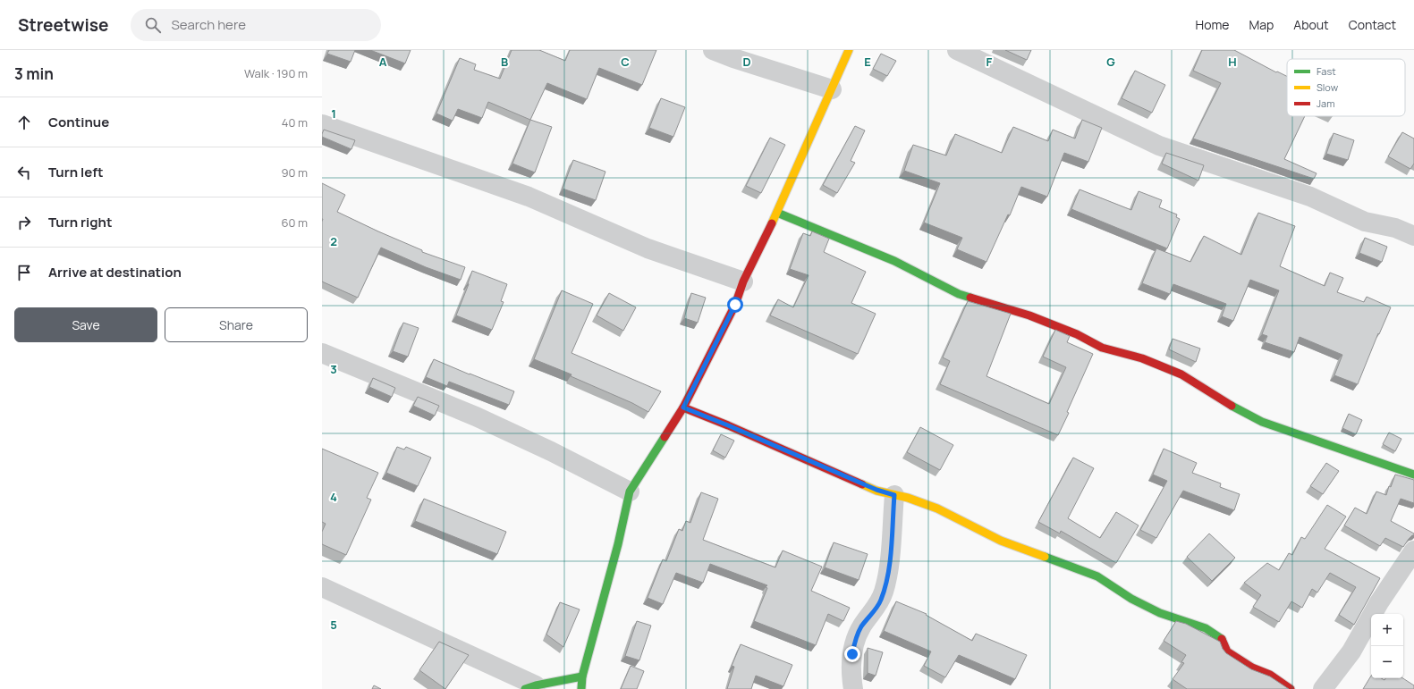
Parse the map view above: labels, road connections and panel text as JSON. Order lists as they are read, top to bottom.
{
  "legend": ["Fast", "Slow", "Jam"],
  "page": {
    "header": "Streetwise",
    "search": "Search here",
    "nav": [
      "Home",
      "Map",
      "About",
      "Contact"
    ],
    "heading": ["3 min", "Walk · 190 m"],
    "list": [
      ["Continue", "40 m"],
      ["Turn left", "90 m"],
      ["Turn right", "60 m"],
      "Arrive at destination"
    ],
    "buttons": ["Save", "Share"],
    "map_buttons": ["+", "−"]
  },
  "grid": {
    "columns": [
      "A",
      "B",
      "C",
      "D",
      "E",
      "F",
      "G",
      "H"
    ],
    "rows": [
      "1",
      "2",
      "3",
      "4",
      "5"
    ]
  }
}
